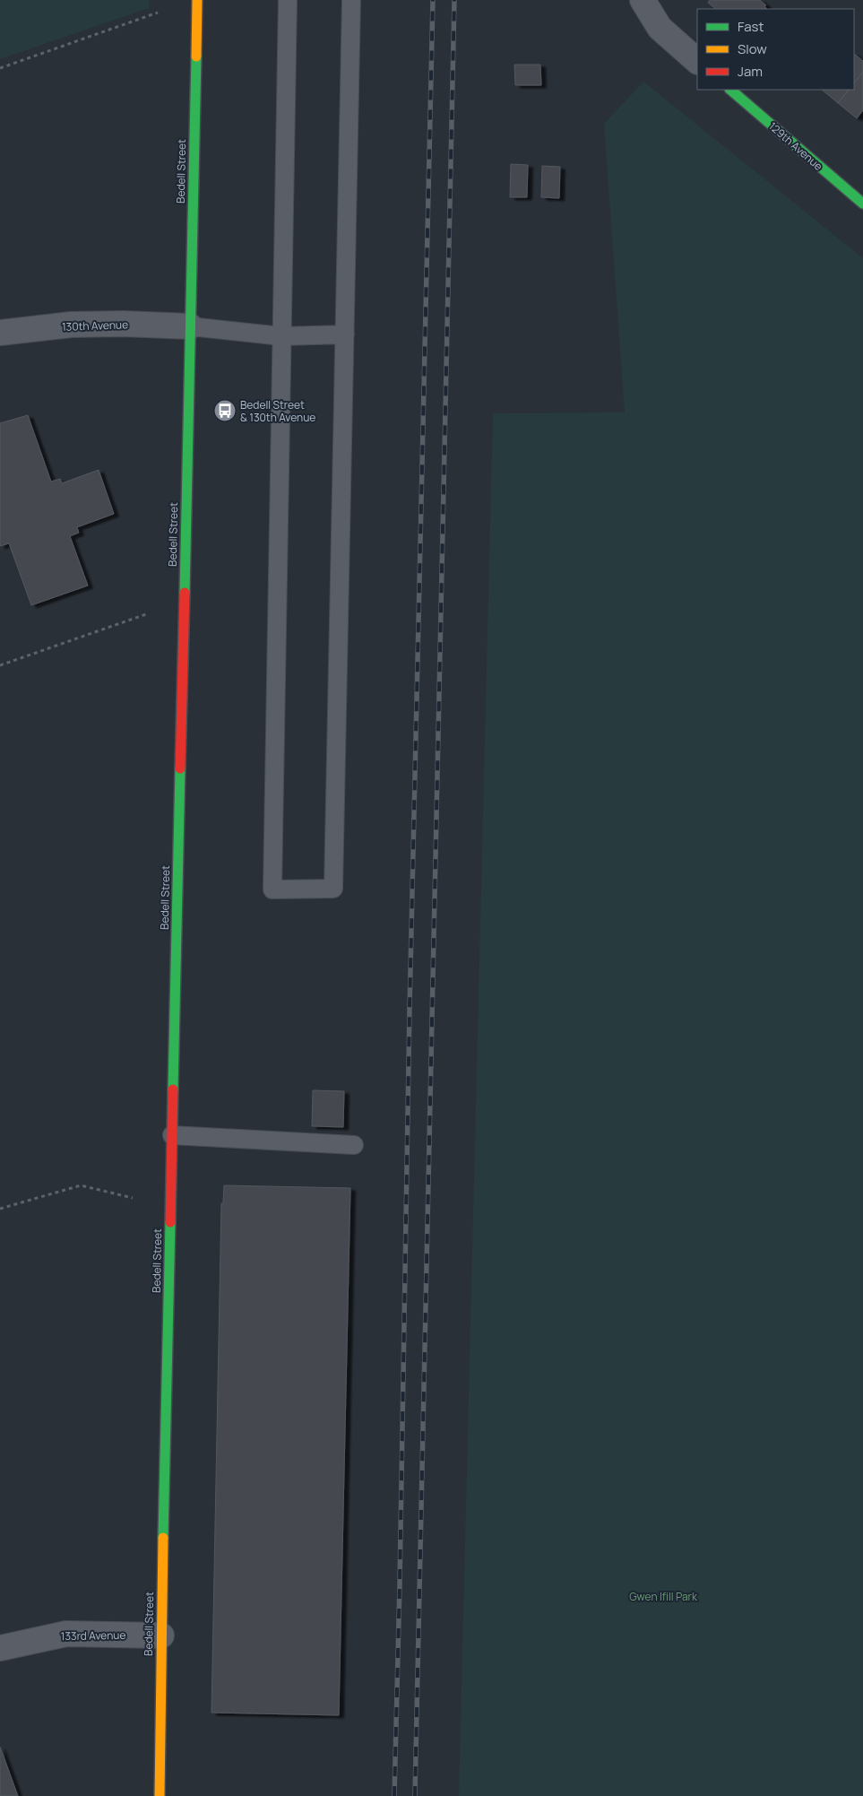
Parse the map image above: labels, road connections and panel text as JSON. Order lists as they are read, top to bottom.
{
  "streets": {
    "street": [
      "129th Avenue",
      "Bedell Street",
      "130th Avenue",
      "133rd Avenue"
    ]
  },
  "crossings": [
    ["Bedell Street", "130th Avenue"],
    ["Bedell Street", "133rd Avenue"]
  ],
  "parks": ["Gwen Ifill Park"],
  "places": {
    "bus stop": ["Bedell Street & 130th Avenue"]
  },
  "legend": ["Fast", "Slow", "Jam"]
}
